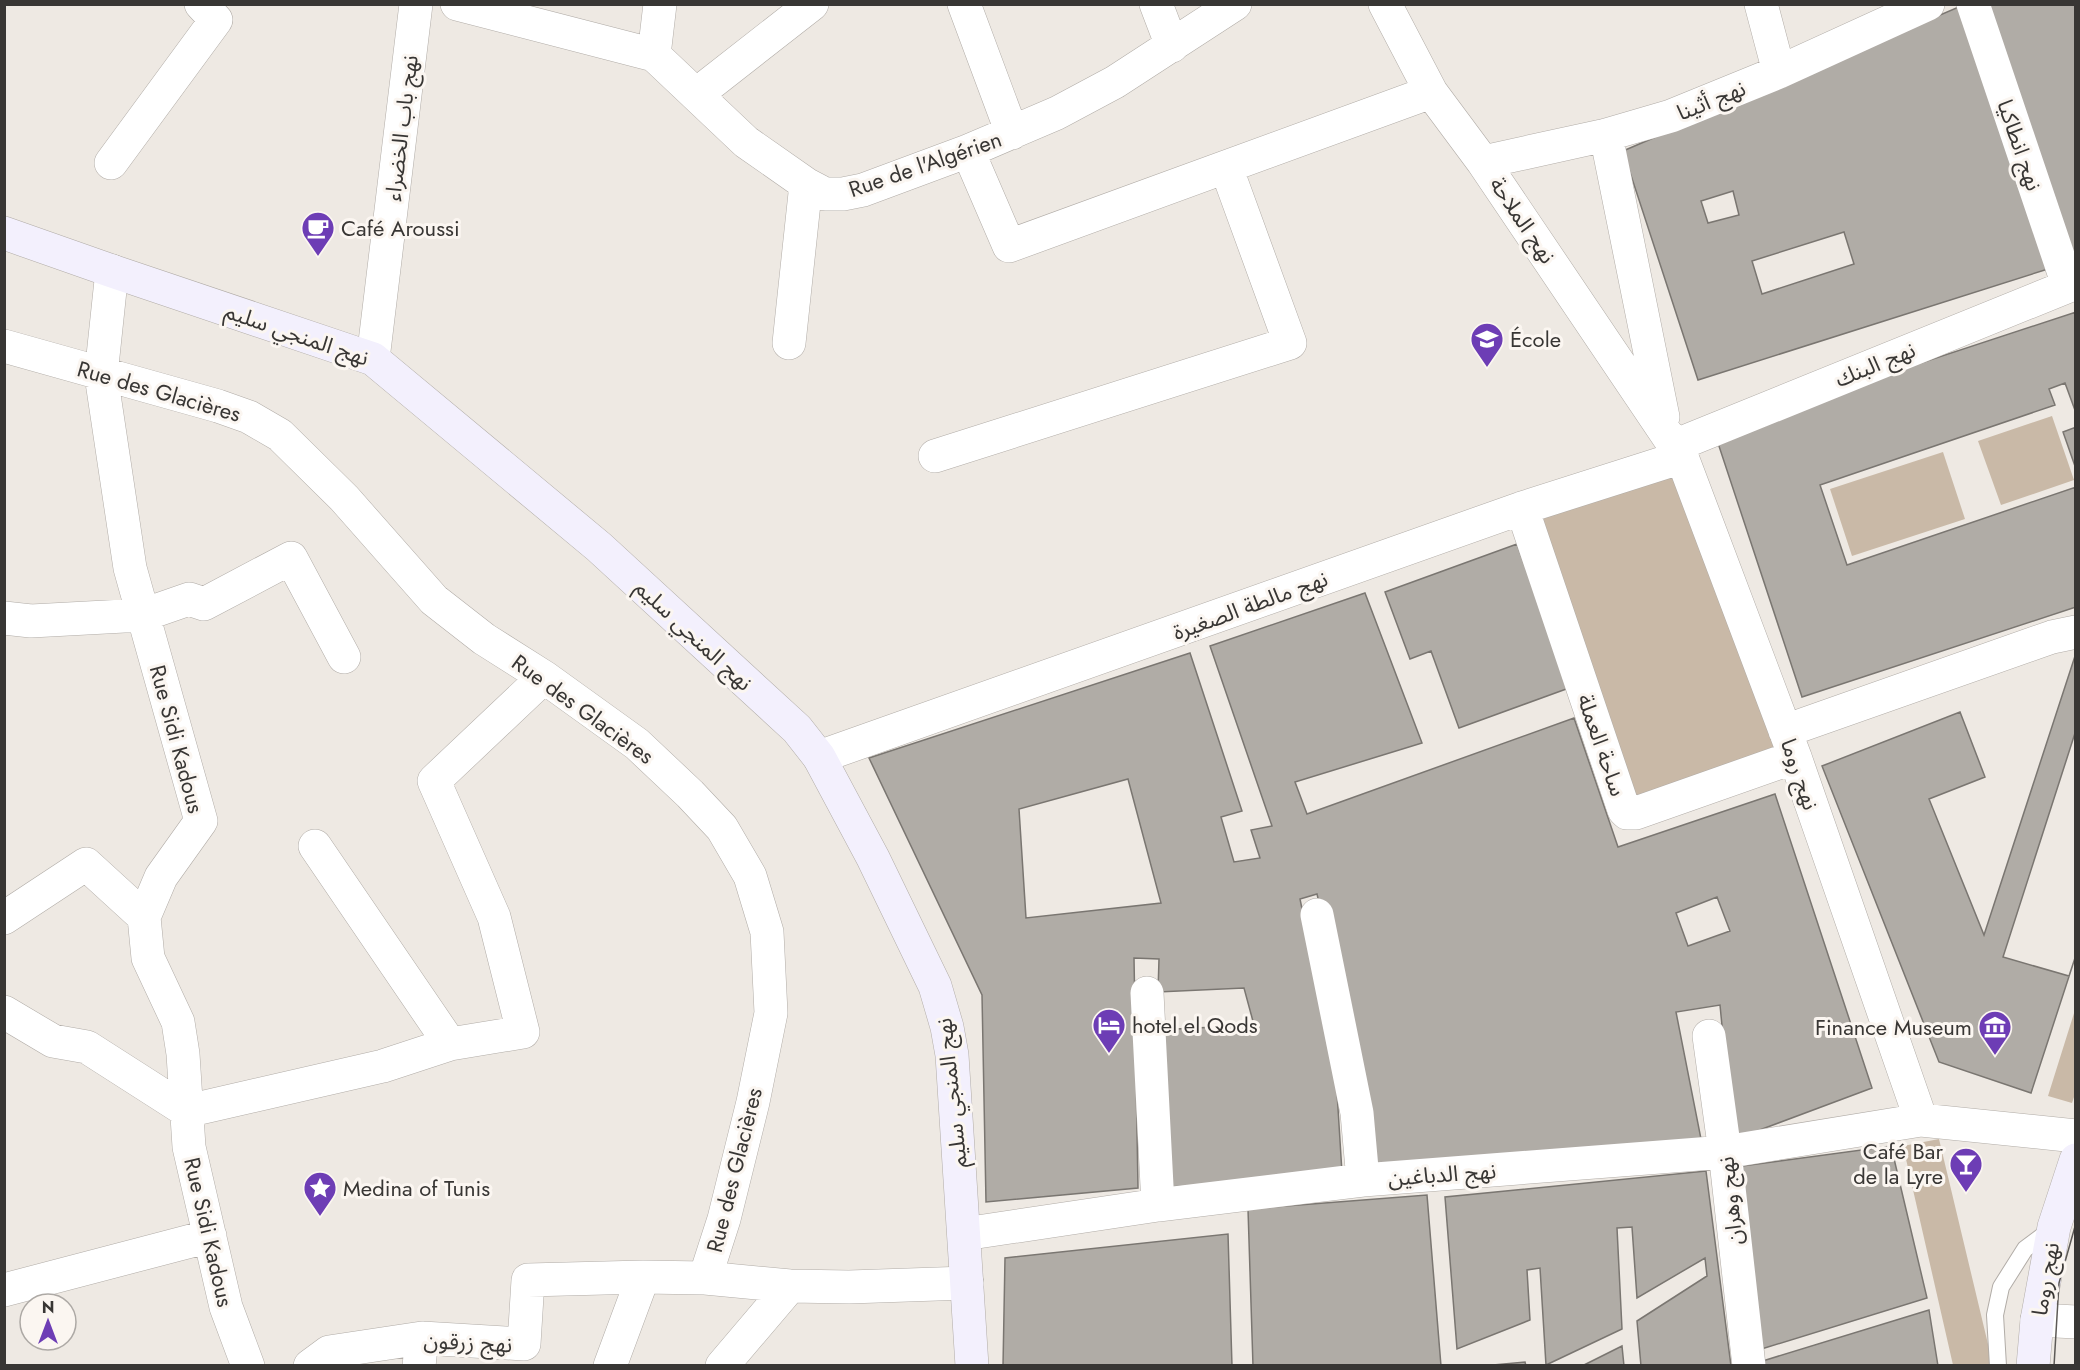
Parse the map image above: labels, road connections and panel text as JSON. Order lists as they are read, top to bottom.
{
  "streets": {
    "main road": ["نهج المنجي سليم", "نهج روما"],
    "street": [
      "نهج أثينا",
      "نهج باب الخضراء",
      "نهج انطاكيا",
      "Rue de l'Algérien",
      "نهج الملاحة",
      "نهج البنك",
      "Rue des Glacières",
      "نهج مالطة الصغيرة",
      "Rue Sidi Kadous",
      "ساحة العملة",
      "نهج الدباغين",
      "نهج وهران",
      "نهج زرقون"
    ]
  },
  "crossings": [
    ["نهج أثينا", "نهج الملاحة"],
    ["نهج باب الخضراء", "نهج المنجي سليم"],
    ["نهج انطاكيا", "نهج البنك"],
    ["نهج الملاحة", "نهج البنك"],
    ["نهج الملاحة", "نهج مالطة الصغيرة"],
    ["نهج الملاحة", "نهج روما"],
    ["نهج المنجي سليم", "نهج مالطة الصغيرة"],
    ["نهج المنجي سليم", "Rue Sidi Kadous"],
    ["نهج المنجي سليم", "نهج الدباغين"],
    ["نهج البنك", "نهج مالطة الصغيرة"],
    ["نهج البنك", "نهج روما"],
    ["Rue des Glacières", "Rue Sidi Kadous"],
    ["Rue des Glacières", "نهج زرقون"],
    ["نهج مالطة الصغيرة", "ساحة العملة"],
    ["نهج مالطة الصغيرة", "نهج روما"],
    ["ساحة العملة", "نهج روما"],
    ["نهج روما", "نهج الدباغين"],
    ["نهج الدباغين", "نهج وهران"]
  ],
  "places": {
    "cafe": ["Café Aroussi"],
    "school or university": ["École"],
    "hotel": ["hotel el Qods"],
    "museum": ["Finance Museum"],
    "bar": ["Café Bar de la Lyre"],
    "place": ["Medina of Tunis"]
  },
  "north": "top"
}
